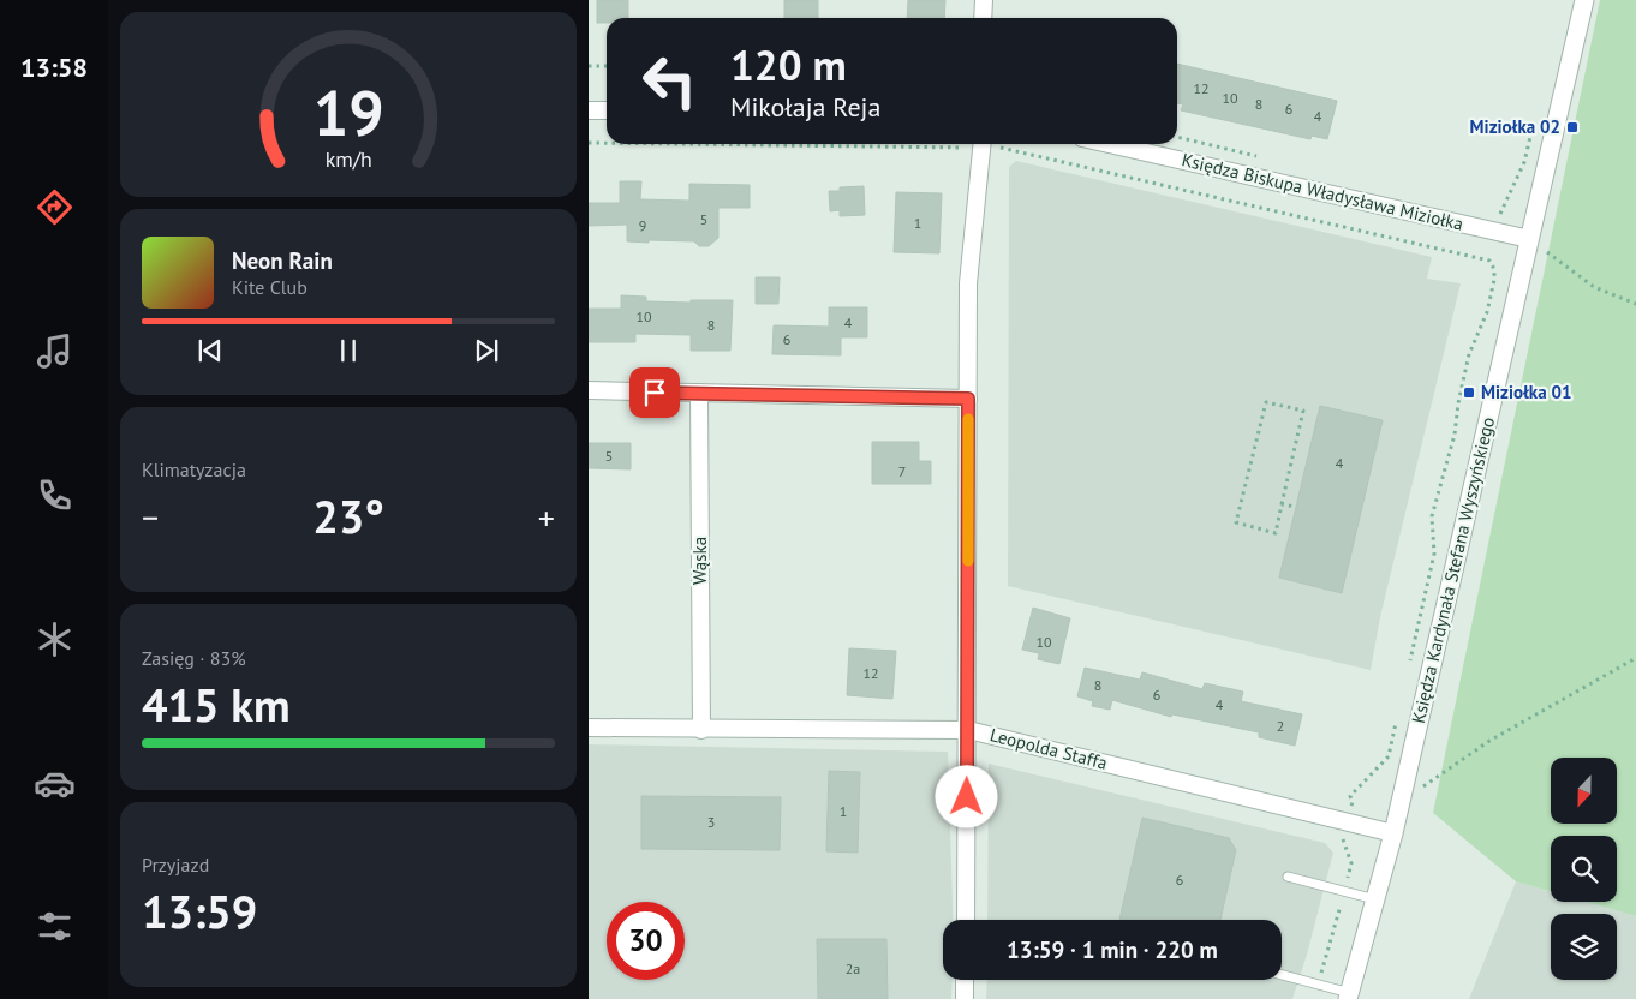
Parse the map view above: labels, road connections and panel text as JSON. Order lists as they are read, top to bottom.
{
  "streets": {
    "street": [
      "Księdza Biskupa Władysława Miziołka",
      "Wąska",
      "Księdza Kardynała Stefana Wyszyńskiego",
      "Leopolda Staffa"
    ]
  },
  "crossings": [
    ["Księdza Biskupa Władysława Miziołka", "Księdza Kardynała Stefana Wyszyńskiego"],
    ["Wąska", "Leopolda Staffa"],
    ["Księdza Kardynała Stefana Wyszyńskiego", "Leopolda Staffa"]
  ],
  "places": {
    "transit": ["Miziołka 02", "Miziołka 01"]
  },
  "house_numbers": [
    "12",
    "10",
    "8",
    "6",
    "4",
    "5",
    "1",
    "9",
    "10",
    "4",
    "8",
    "6",
    "5",
    "4",
    "7",
    "10",
    "12",
    "8",
    "6",
    "4",
    "2",
    "1",
    "3",
    "6",
    "2a"
  ],
  "north": "bottom",
  "page": {
    "tabs": "13:58",
    "turn": ["120 m", "Mikołaja Reja"],
    "song": ["Neon Rain", "Kite Club"],
    "tile": [
      "Klimatyzacja",
      ["Zasięg · 83%", "415 km"],
      ["Przyjazd", "13:59"]
    ],
    "heat": ["−", "23°", "+"],
    "limit": "30",
    "trip": "13:59 · 1 min · 220 m",
    "gauge": ["19", "km/h"]
  }
}
